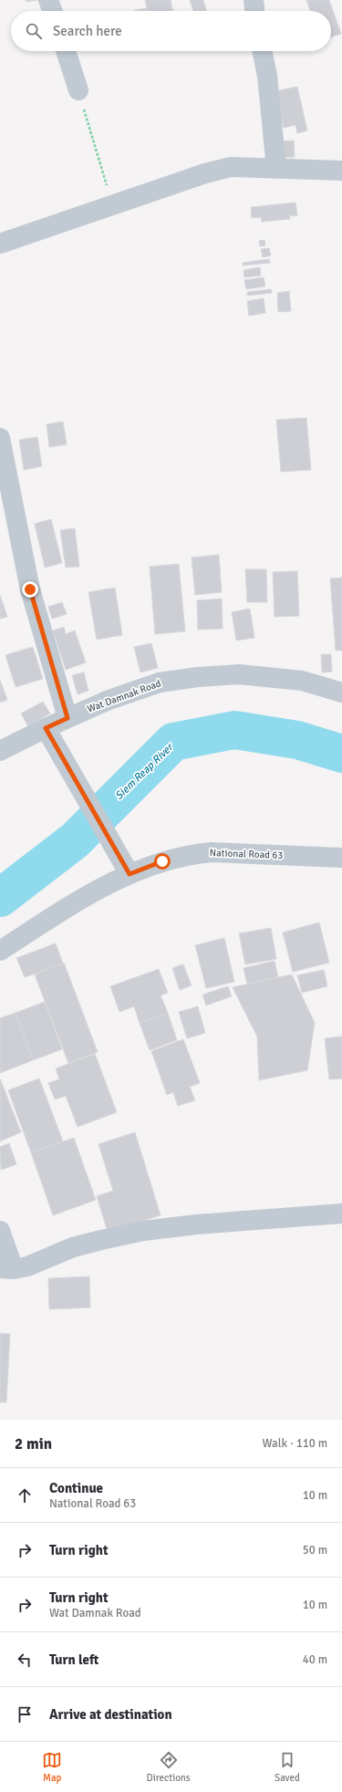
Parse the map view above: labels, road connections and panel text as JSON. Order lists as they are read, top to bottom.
{
  "streets": {
    "street": ["Wat Damnak Road", "National Road 63"]
  },
  "water": ["Siem Reap River"],
  "page": {
    "search": "Search here",
    "heading": ["2 min", "Walk · 110 m"],
    "list": [
      ["Continue", "National Road 63", "10 m"],
      ["Turn right", "50 m"],
      ["Turn right", "Wat Damnak Road", "10 m"],
      ["Turn left", "40 m"],
      "Arrive at destination"
    ],
    "nav": ["Map", "Directions", "Saved"]
  }
}
